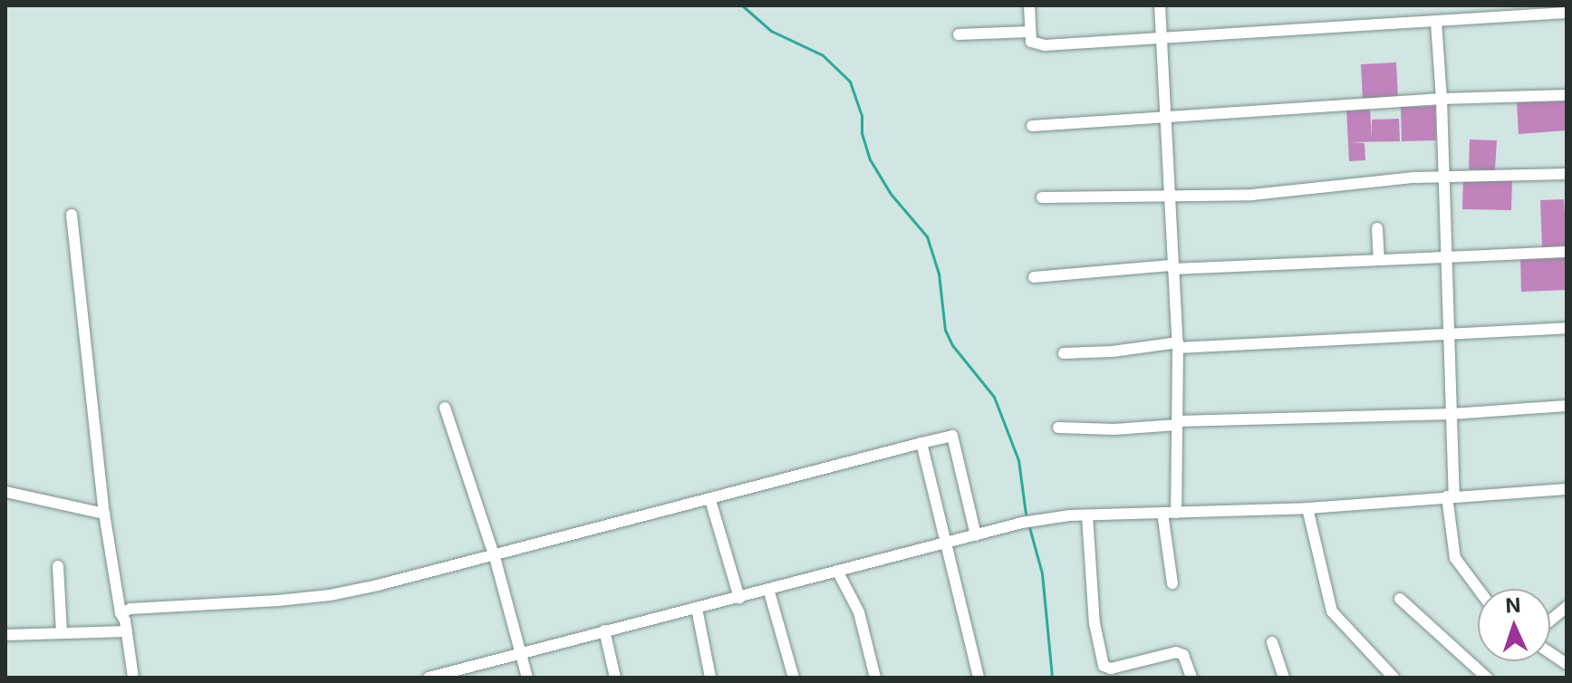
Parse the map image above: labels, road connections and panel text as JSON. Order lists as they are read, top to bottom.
{
  "north": "top"
}
